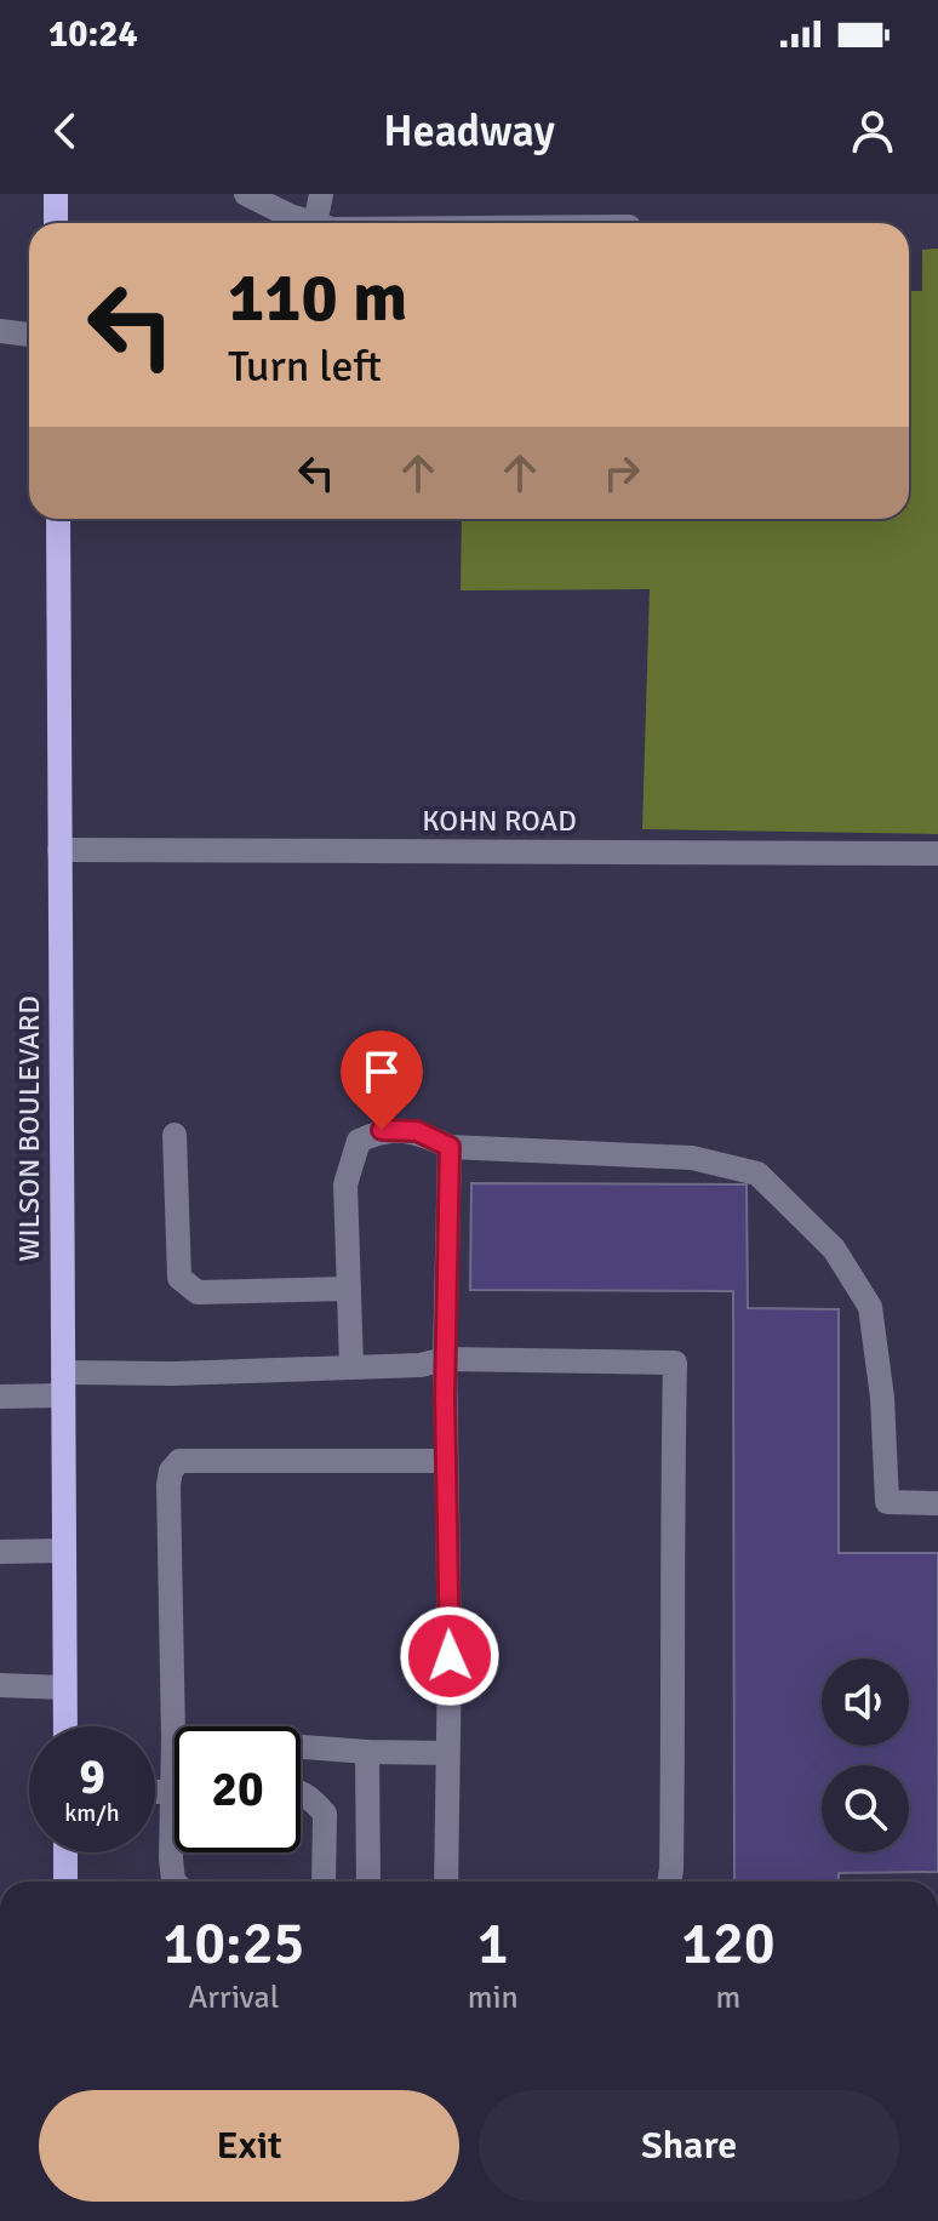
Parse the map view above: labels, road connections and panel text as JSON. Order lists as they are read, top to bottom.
{
  "streets": {
    "main road": ["WILSON BOULEVARD"],
    "street": ["KOHN ROAD"]
  },
  "crossings": [
    ["KOHN ROAD", "WILSON BOULEVARD"]
  ],
  "page": {
    "status": "10:24",
    "header": "Headway",
    "turn": ["110 m", "Turn left"],
    "speed": "9 km/h",
    "limit": "20",
    "eta": [
      "10:25",
      "Arrival",
      "1",
      "min",
      "120",
      "m"
    ],
    "buttons": ["Exit", "Share"]
  }
}
